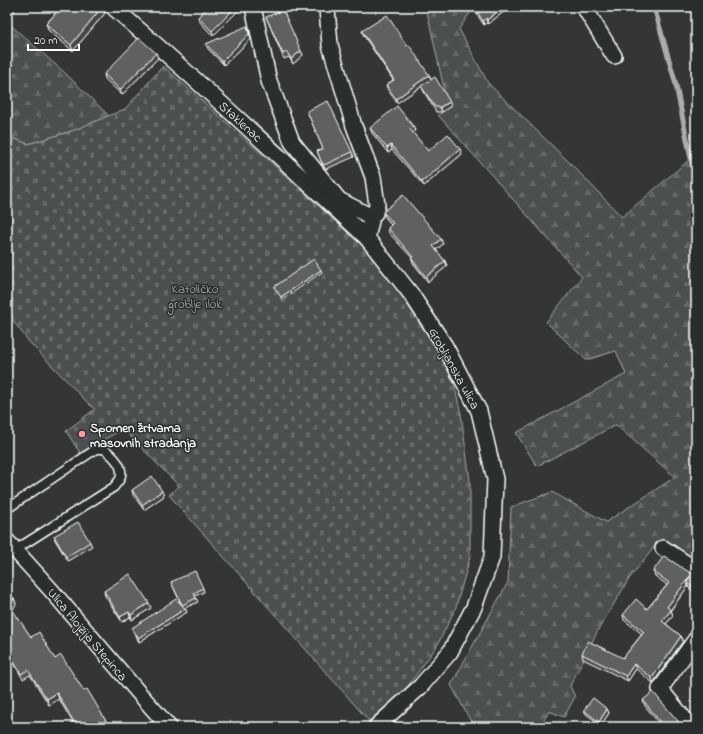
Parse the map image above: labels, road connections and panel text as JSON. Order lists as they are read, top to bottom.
{
  "streets": {
    "street": ["Staklenac", "Grobljanska ulica", "Ulica Alojzija Stepinca"]
  },
  "crossings": [
    ["Staklenac", "Grobljanska ulica"]
  ],
  "parks": ["Katoličko groblje Ilok"],
  "places": ["Spomen žrtvama masovnih stradanja"],
  "scale_bar": "20 m"
}
